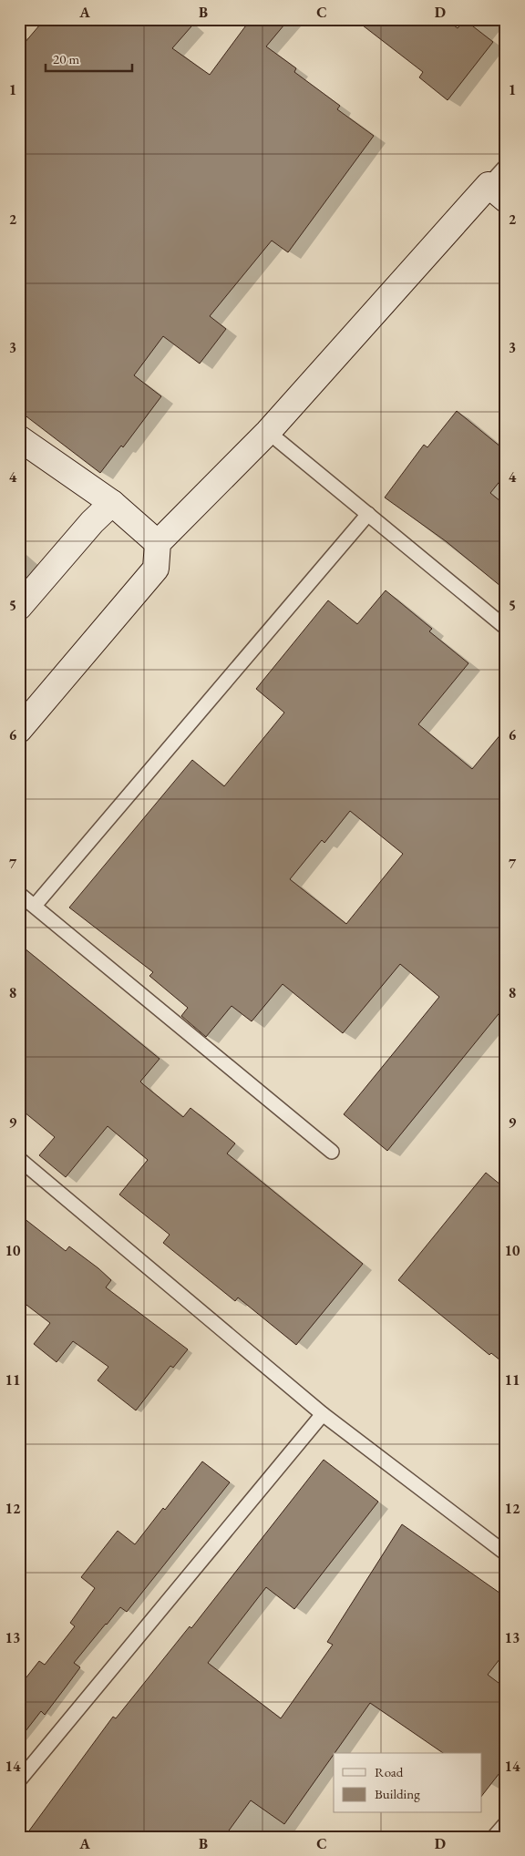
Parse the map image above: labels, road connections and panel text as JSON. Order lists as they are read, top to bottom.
{
  "legend": ["Road", "Building"],
  "scale_bar": "20 m",
  "grid": {
    "columns": [
      "A",
      "B",
      "C",
      "D"
    ],
    "rows": [
      "1",
      "2",
      "3",
      "4",
      "5",
      "6",
      "7",
      "8",
      "9",
      "10",
      "11",
      "12",
      "13",
      "14"
    ]
  }
}
